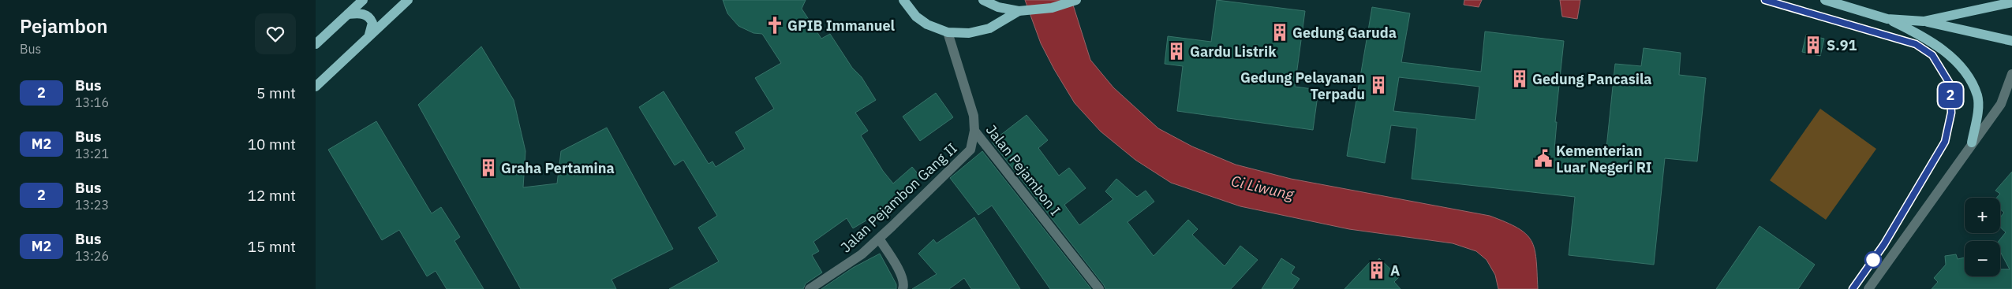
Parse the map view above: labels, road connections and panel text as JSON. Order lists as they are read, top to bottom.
{
  "streets": {
    "street": ["Jalan Pejambon I", "Jalan Pejambon Gang II"]
  },
  "crossings": [
    ["Jalan Pejambon I", "Jalan Pejambon Gang II"]
  ],
  "water": ["Ci Liwung"],
  "places": {
    "church": ["GPIB Immanuel"],
    "building": [
      "Gedung Garuda",
      "S.91",
      "Gardu Listrik",
      "Gedung Pancasila",
      "Gedung Pelayanan Terpadu",
      "Graha Pertamina",
      "A"
    ],
    "public building": ["Kementerian Luar Negeri RI"]
  },
  "lines": ["bus line 2"],
  "page": {
    "heading": ["Pejambon", "Bus"],
    "on_map": "2",
    "list": [
      {
        "mark": "2",
        "name": "Bus",
        "note": "13:16",
        "value": "5 mnt"
      },
      {
        "mark": "M2",
        "name": "Bus",
        "note": "13:21",
        "value": "10 mnt"
      },
      {
        "mark": "2",
        "name": "Bus",
        "note": "13:23",
        "value": "12 mnt"
      },
      {
        "mark": "M2",
        "name": "Bus",
        "note": "13:26",
        "value": "15 mnt"
      }
    ],
    "map_buttons": ["+", "−"]
  }
}
